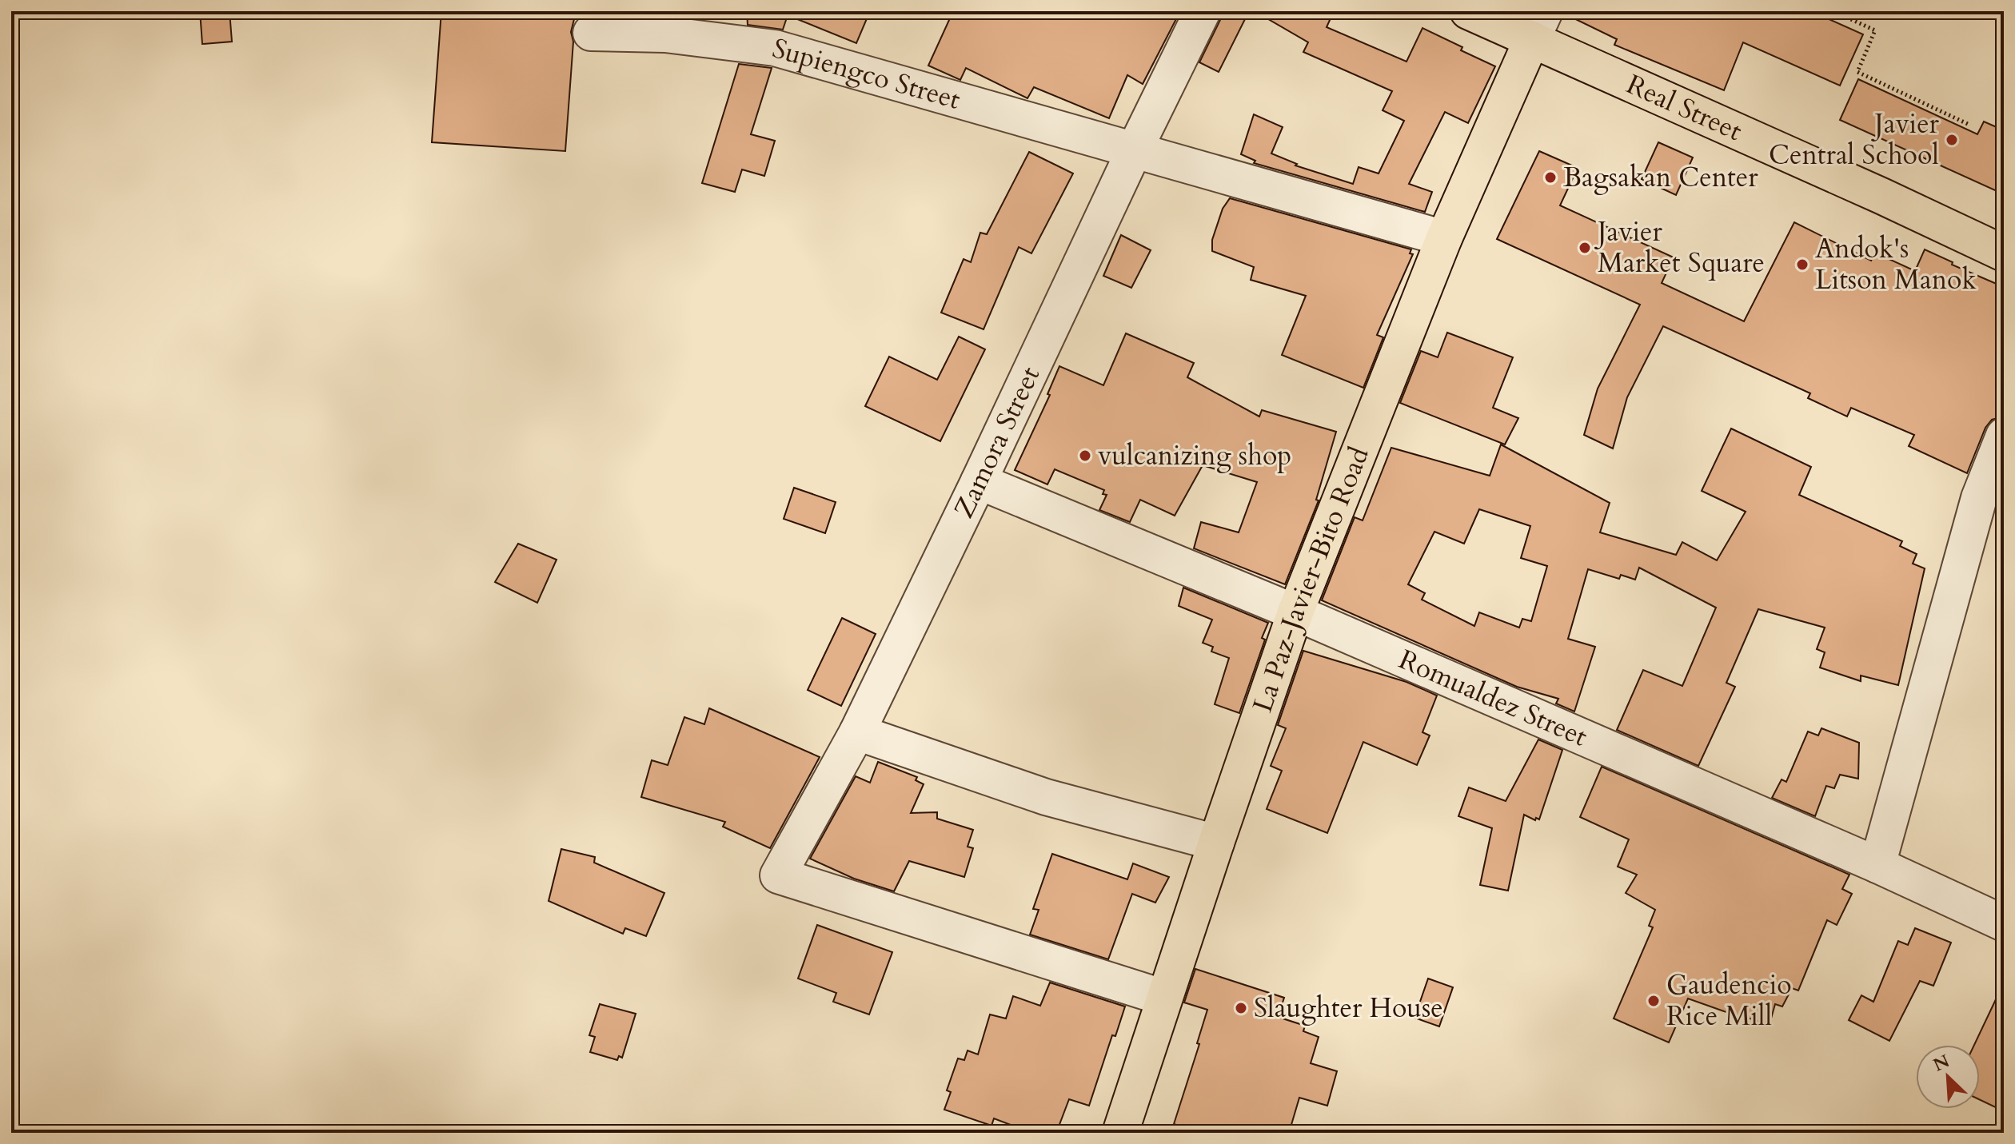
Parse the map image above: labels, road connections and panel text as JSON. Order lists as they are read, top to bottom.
{
  "streets": {
    "main road": ["Real Street", "La Paz-Javier-Bito Road"],
    "street": ["Supiengco Street", "Zamora Street", "Romualdez Street"]
  },
  "crossings": [
    ["Supiengco Street", "Zamora Street"],
    ["Supiengco Street", "La Paz-Javier-Bito Road"],
    ["Real Street", "La Paz-Javier-Bito Road"],
    ["Zamora Street", "La Paz-Javier-Bito Road"],
    ["Zamora Street", "Romualdez Street"],
    ["La Paz-Javier-Bito Road", "Romualdez Street"]
  ],
  "places": [
    "Javier Central School",
    "Bagsakan Center",
    "Javier Market Square",
    "Andok's Litson Manok",
    "vulcanizing shop",
    "Gaudencio Rice Mill",
    "Slaughter House"
  ],
  "north": "top left"
}
